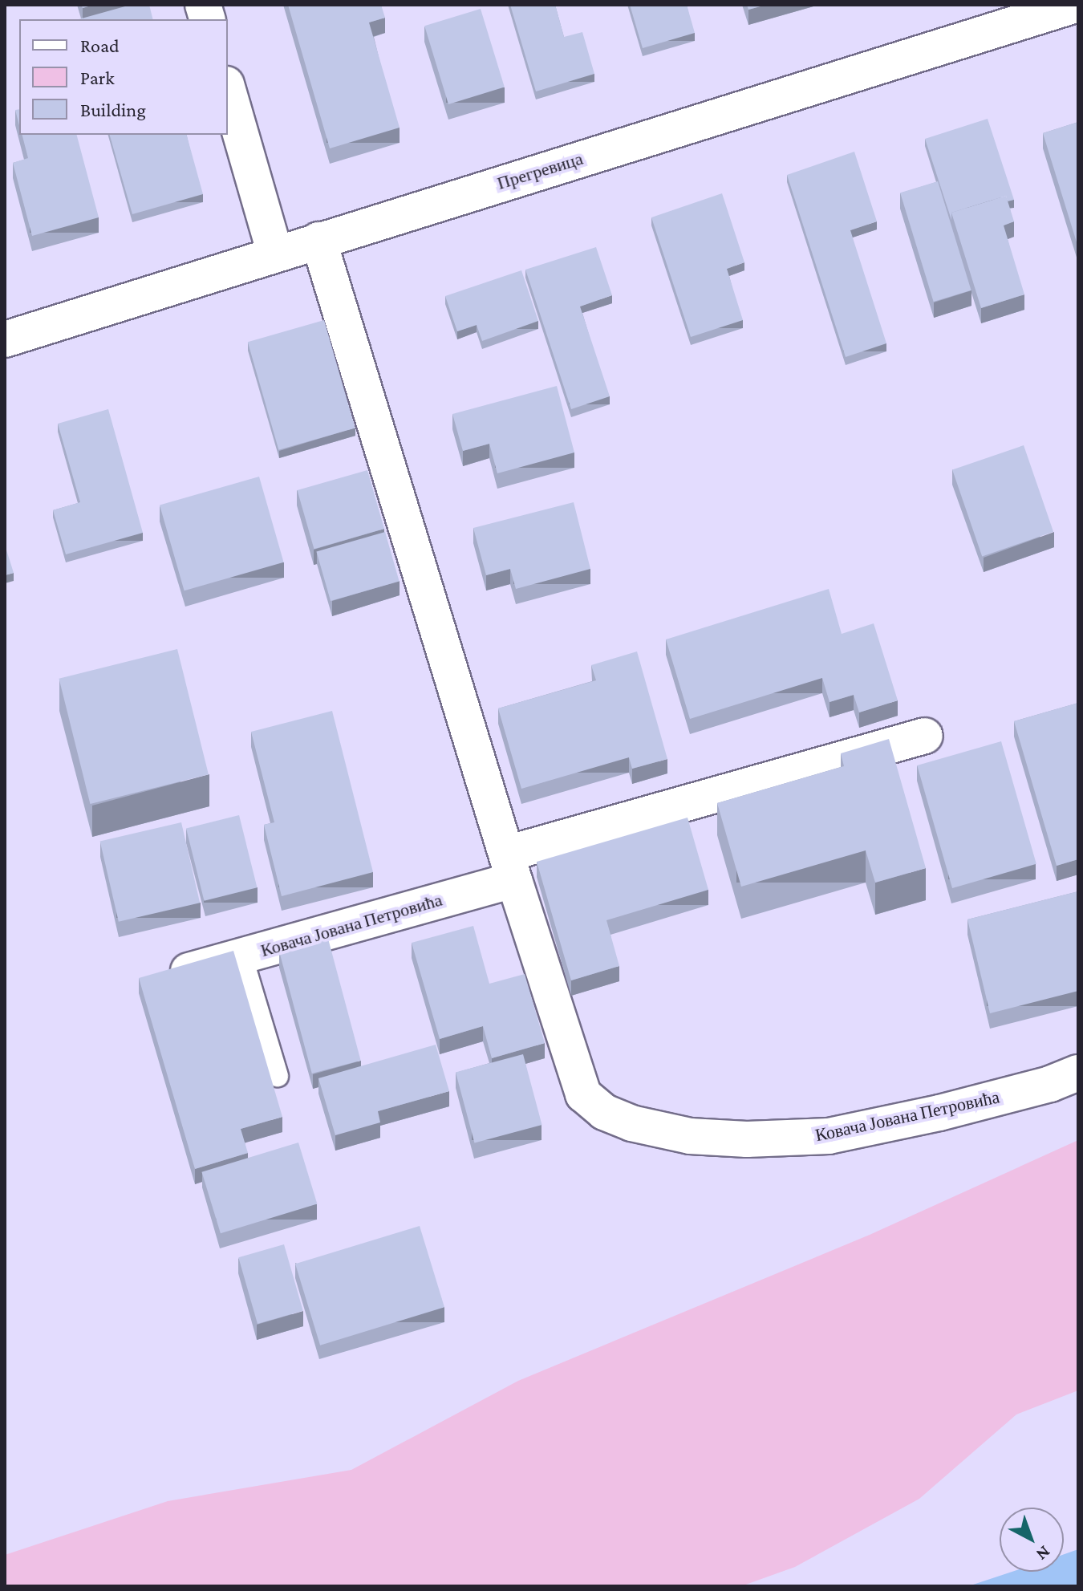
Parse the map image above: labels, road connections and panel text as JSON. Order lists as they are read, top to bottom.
{
  "streets": {
    "street": ["Прегревица", "Ковача Јована Петровића"]
  },
  "legend": ["Road", "Park", "Building"],
  "north": "bottom right"
}
